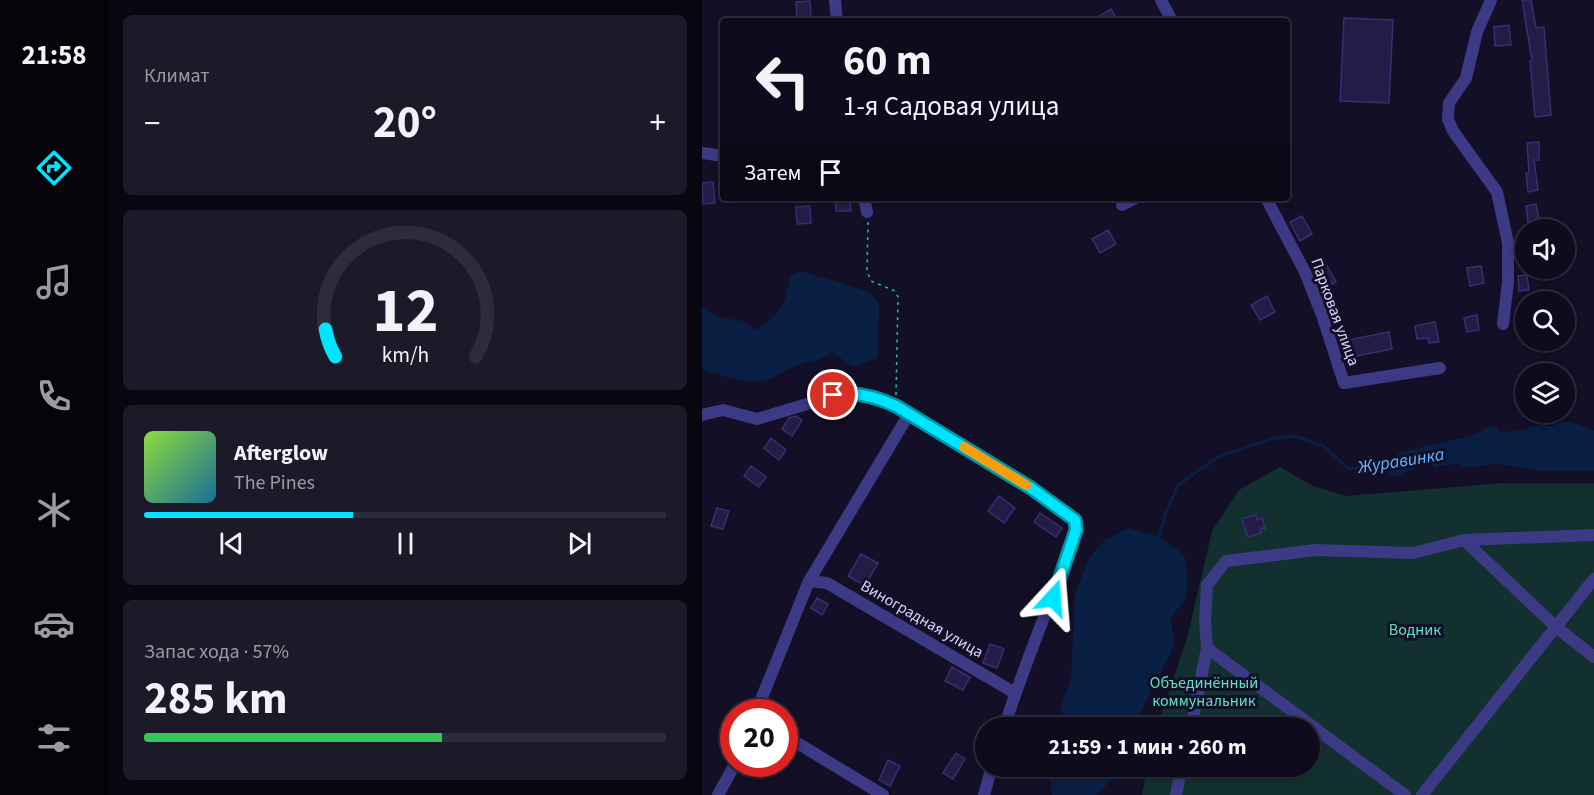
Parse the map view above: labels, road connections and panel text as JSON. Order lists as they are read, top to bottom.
{
  "streets": {
    "street": ["Парковая улица", "Виноградная улица"]
  },
  "water": ["Журавинка"],
  "parks": ["Водник", "Объединённый коммунальник"],
  "page": {
    "tabs": "21:58",
    "tile": [
      "Климат",
      ["Запас хода · 57%", "285 km"]
    ],
    "turn": ["60 m", "1-я Садовая улица"],
    "heat": ["−", "20°", "+"],
    "then": "Затем",
    "song": ["Afterglow", "The Pines"],
    "limit": "20",
    "trip": "21:59 · 1 мин · 260 m",
    "gauge": ["12", "km/h"]
  }
}
